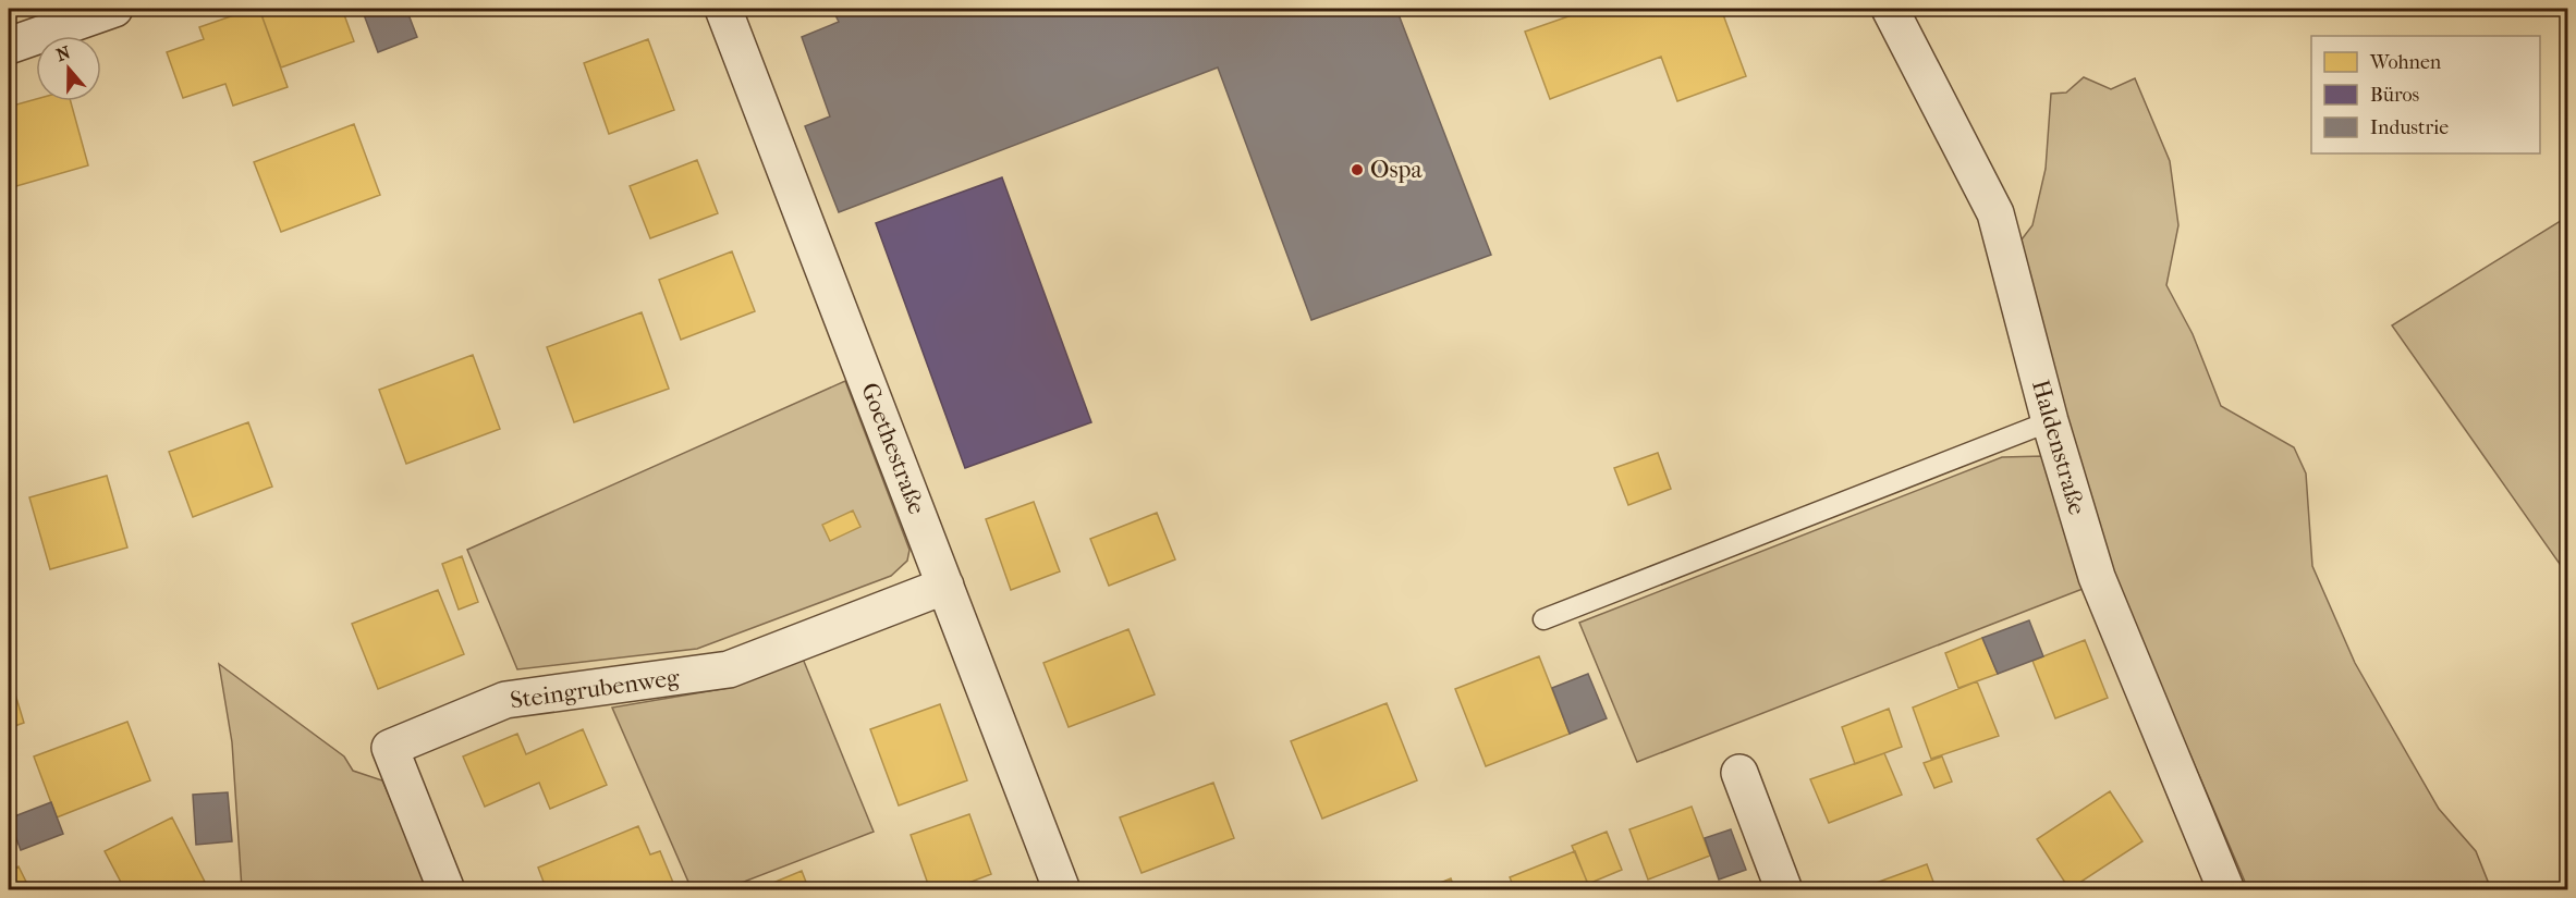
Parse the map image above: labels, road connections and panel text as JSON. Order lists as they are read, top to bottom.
{
  "streets": {
    "street": ["Haldenstraße", "Goethestraße", "Steingrubenweg"]
  },
  "crossings": [
    ["Goethestraße", "Steingrubenweg"]
  ],
  "places": ["Ospa"],
  "legend": ["Wohnen", "Büros", "Industrie"],
  "north": "top"
}
